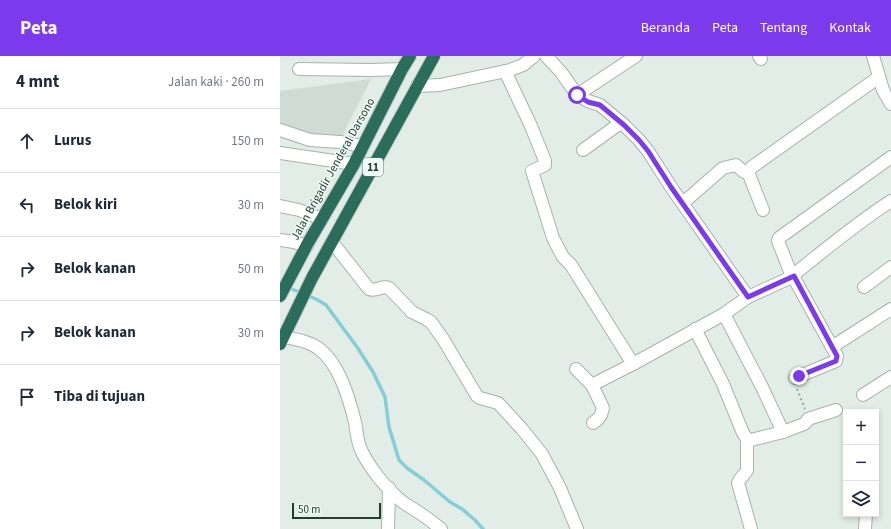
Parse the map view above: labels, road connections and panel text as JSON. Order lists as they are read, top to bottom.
{
  "streets": {
    "highway": ["11", "Jalan Brigadir Jenderal Darsono"]
  },
  "scale_bar": "50 m",
  "page": {
    "header": "Peta",
    "nav": [
      "Beranda",
      "Peta",
      "Tentang",
      "Kontak"
    ],
    "heading": ["4 mnt", "Jalan kaki · 260 m"],
    "list": [
      ["Lurus", "150 m"],
      ["Belok kiri", "30 m"],
      ["Belok kanan", "50 m"],
      ["Belok kanan", "30 m"],
      "Tiba di tujuan"
    ],
    "map_buttons": ["+", "−"],
    "scale": "50 m"
  }
}
